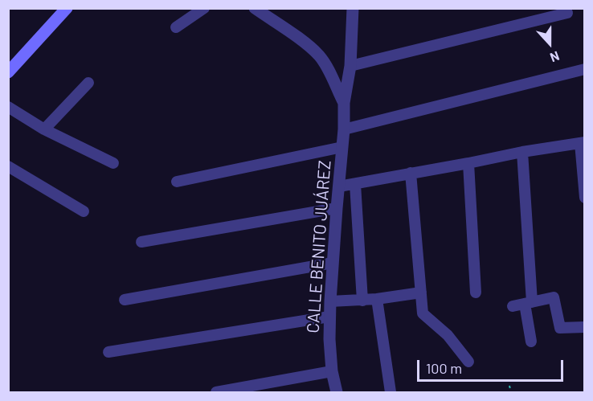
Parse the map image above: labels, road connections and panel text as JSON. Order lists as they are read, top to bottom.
{
  "streets": {
    "street": ["CALLE BENITO JUÁREZ"]
  },
  "scale_bar": "100 m",
  "north": "bottom"
}
